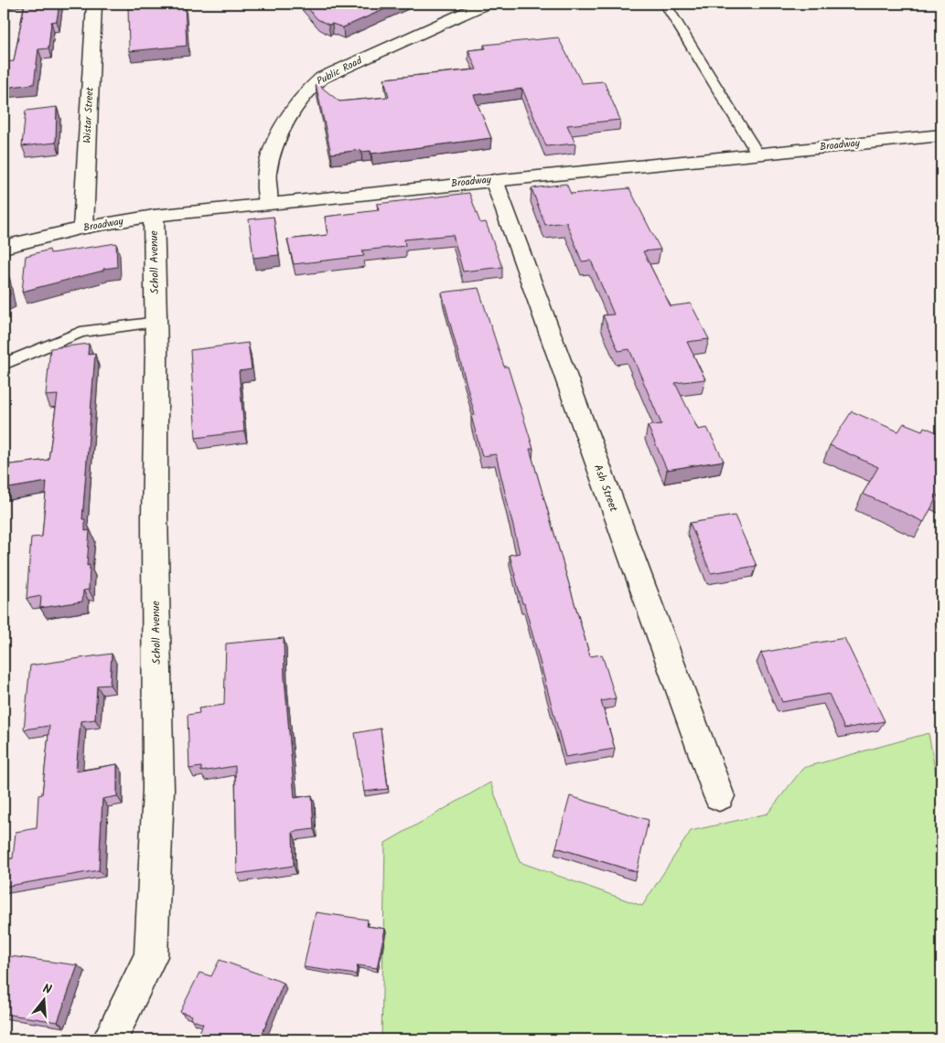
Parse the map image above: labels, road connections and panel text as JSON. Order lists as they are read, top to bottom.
{
  "streets": {
    "street": [
      "Public Road",
      "Wistar Street",
      "Broadway",
      "Scholl Avenue",
      "Ash Street"
    ]
  },
  "crossings": [
    ["Public Road", "Broadway"],
    ["Wistar Street", "Broadway"],
    ["Broadway", "Scholl Avenue"],
    ["Broadway", "Ash Street"]
  ],
  "north": "top"
}
